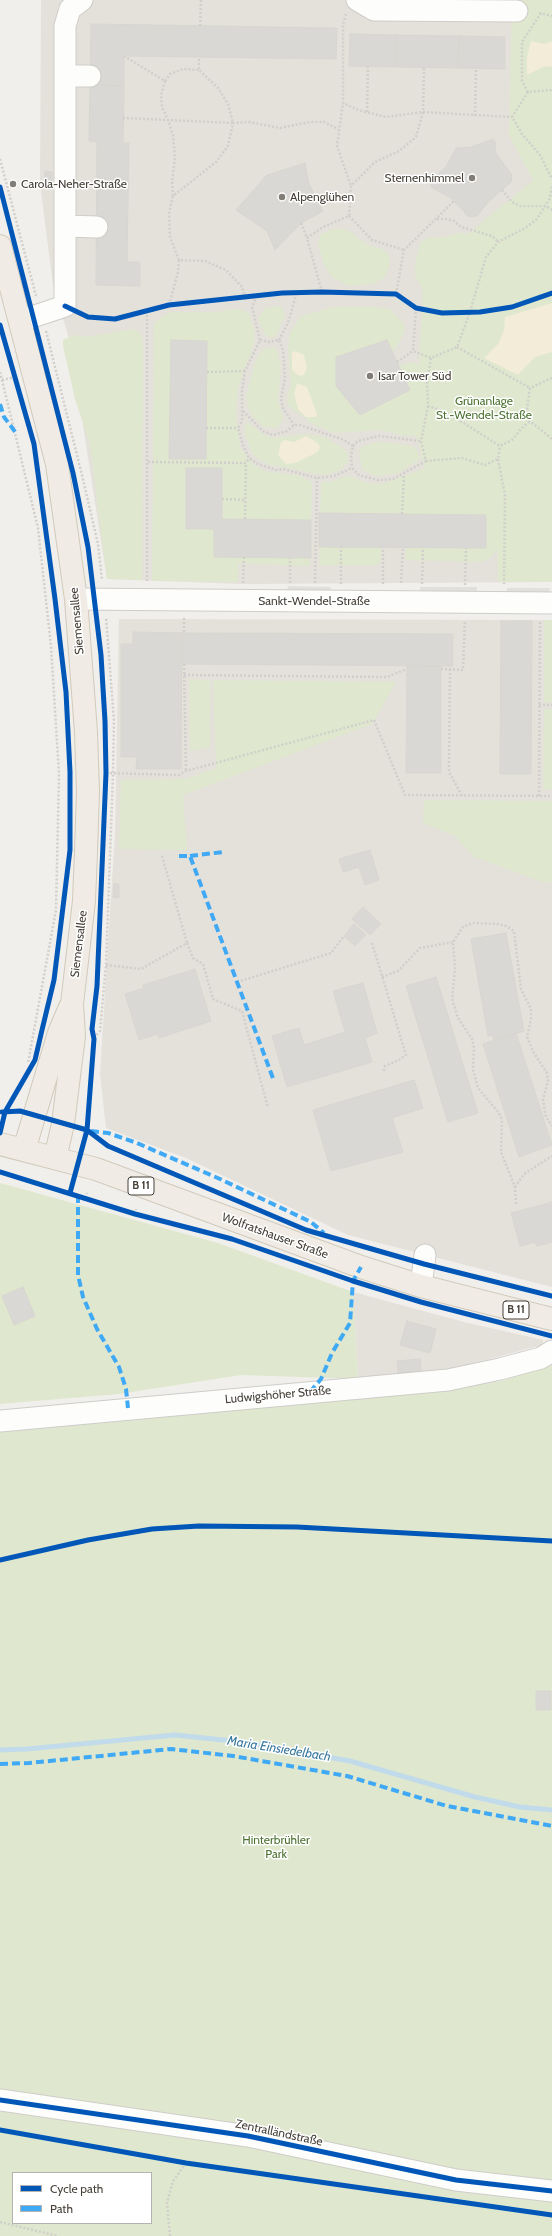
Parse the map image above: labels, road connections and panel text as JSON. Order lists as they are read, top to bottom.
{
  "streets": {
    "main road": ["Siemensallee", "B 11", "Wolfratshauser Straße"],
    "street": ["Sankt-Wendel-Straße", "Ludwigshöher Straße", "Zentralländstraße"]
  },
  "crossings": [
    ["Sankt-Wendel-Straße", "Siemensallee"],
    ["Siemensallee", "Wolfratshauser Straße"]
  ],
  "water": ["Maria Einsiedelbach"],
  "parks": ["Grünanlage St.-Wendel-Straße", "Hinterbrühler Park"],
  "places": [
    "Sternenhimmel",
    "Carola-Neher-Straße",
    "Alpenglühen",
    "Isar Tower Süd"
  ],
  "legend": ["Cycle path", "Path"]
}
